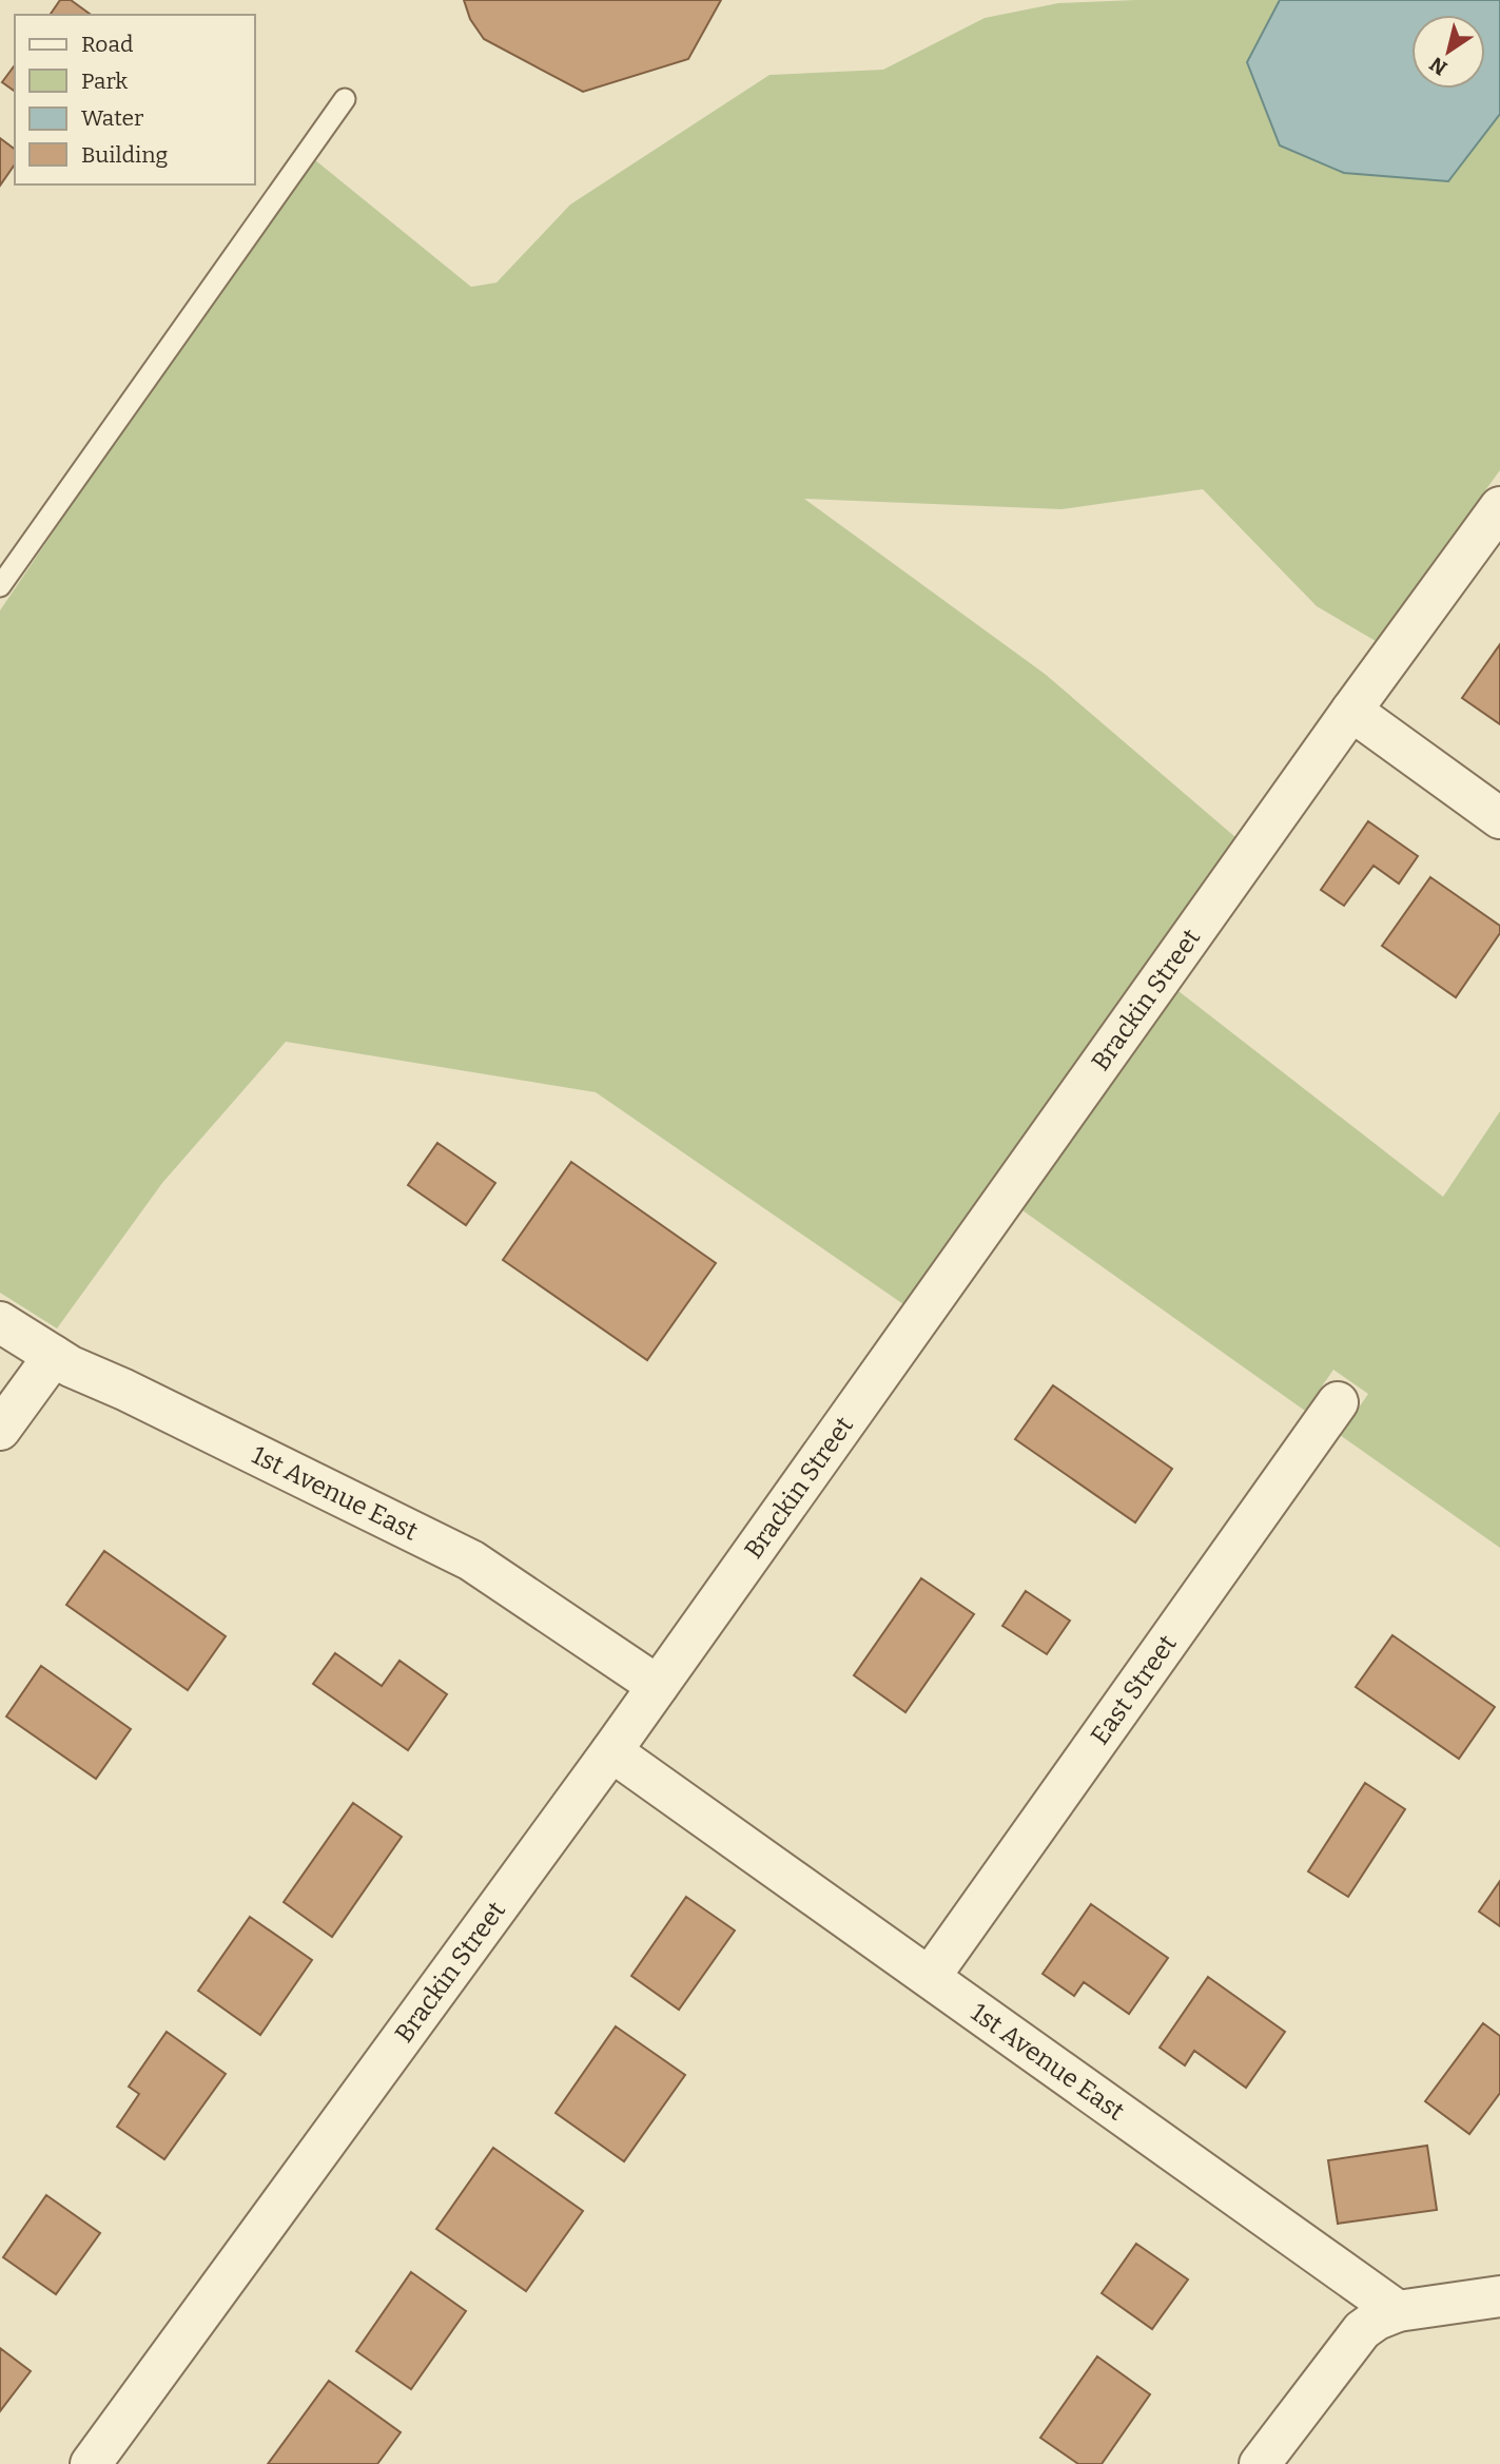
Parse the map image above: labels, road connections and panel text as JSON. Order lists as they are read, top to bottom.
{
  "streets": {
    "street": ["Brackin Street", "1st Avenue East", "East Street"]
  },
  "crossings": [
    ["Brackin Street", "1st Avenue East"],
    ["1st Avenue East", "East Street"]
  ],
  "legend": [
    "Road",
    "Park",
    "Water",
    "Building"
  ],
  "north": "bottom left"
}
